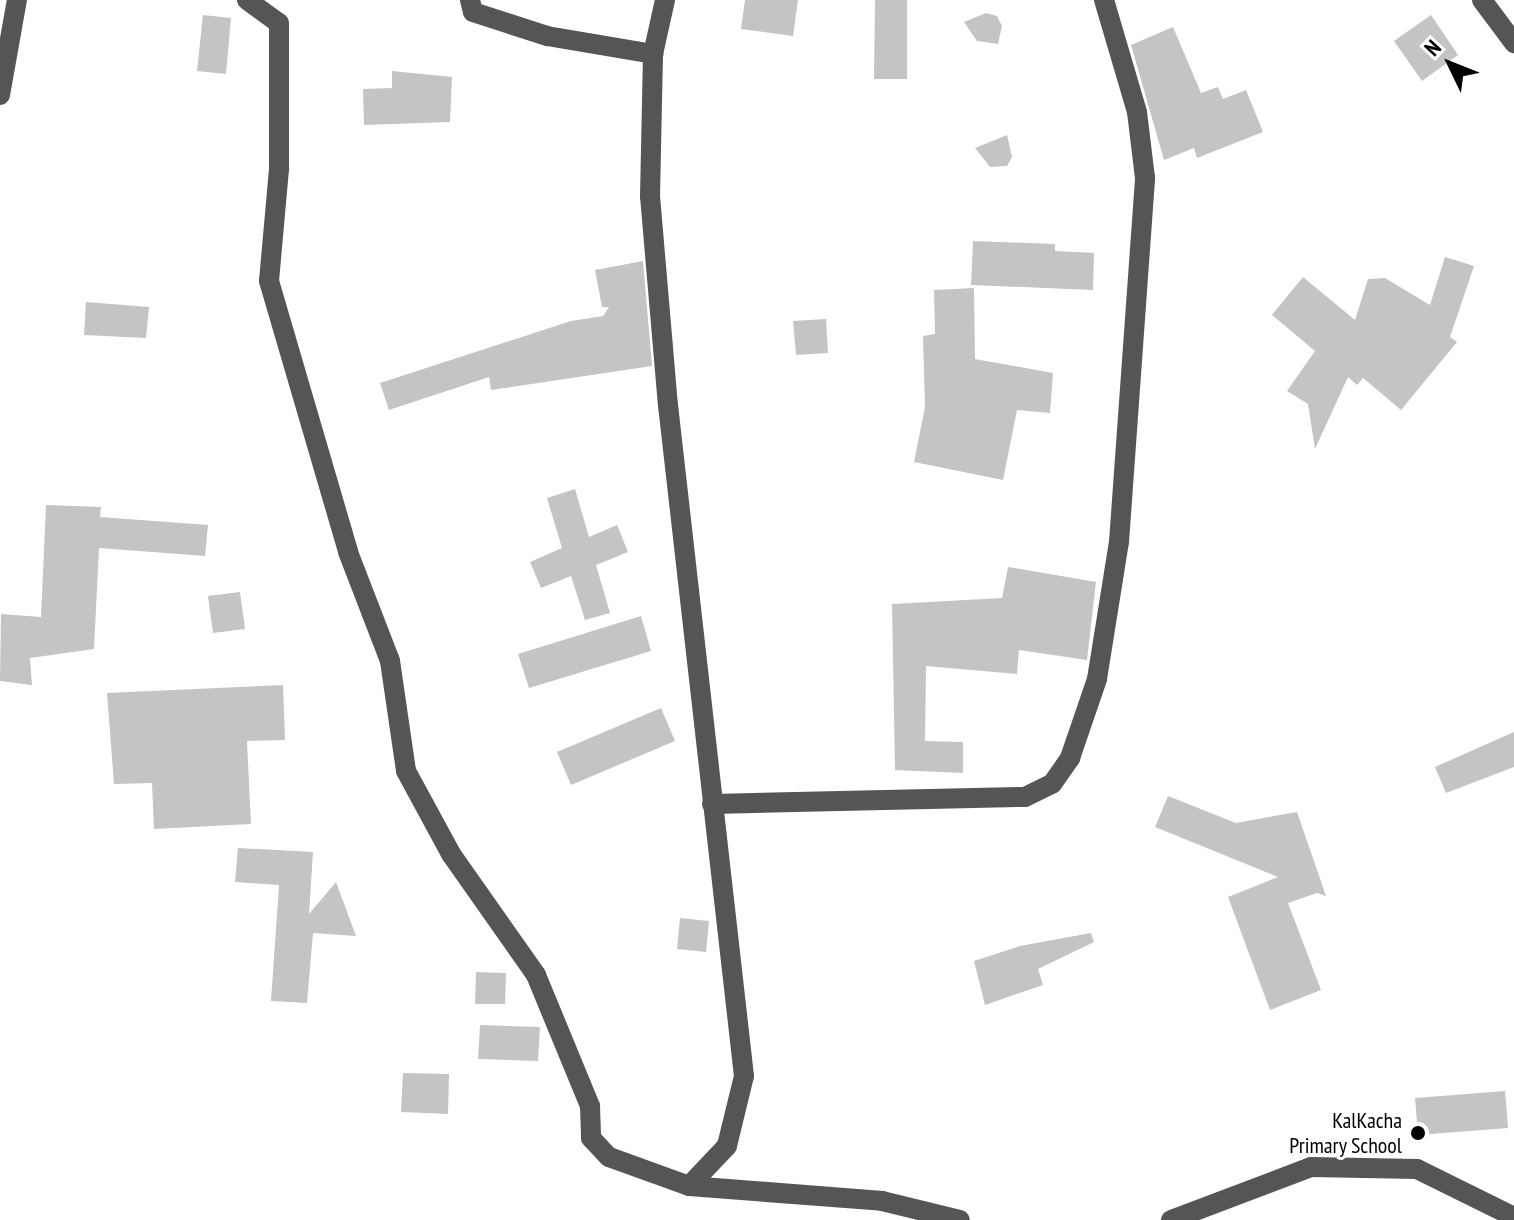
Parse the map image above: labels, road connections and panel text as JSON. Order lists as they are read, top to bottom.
{
  "places": ["KalKacha Primary School"],
  "north": "top left"
}
